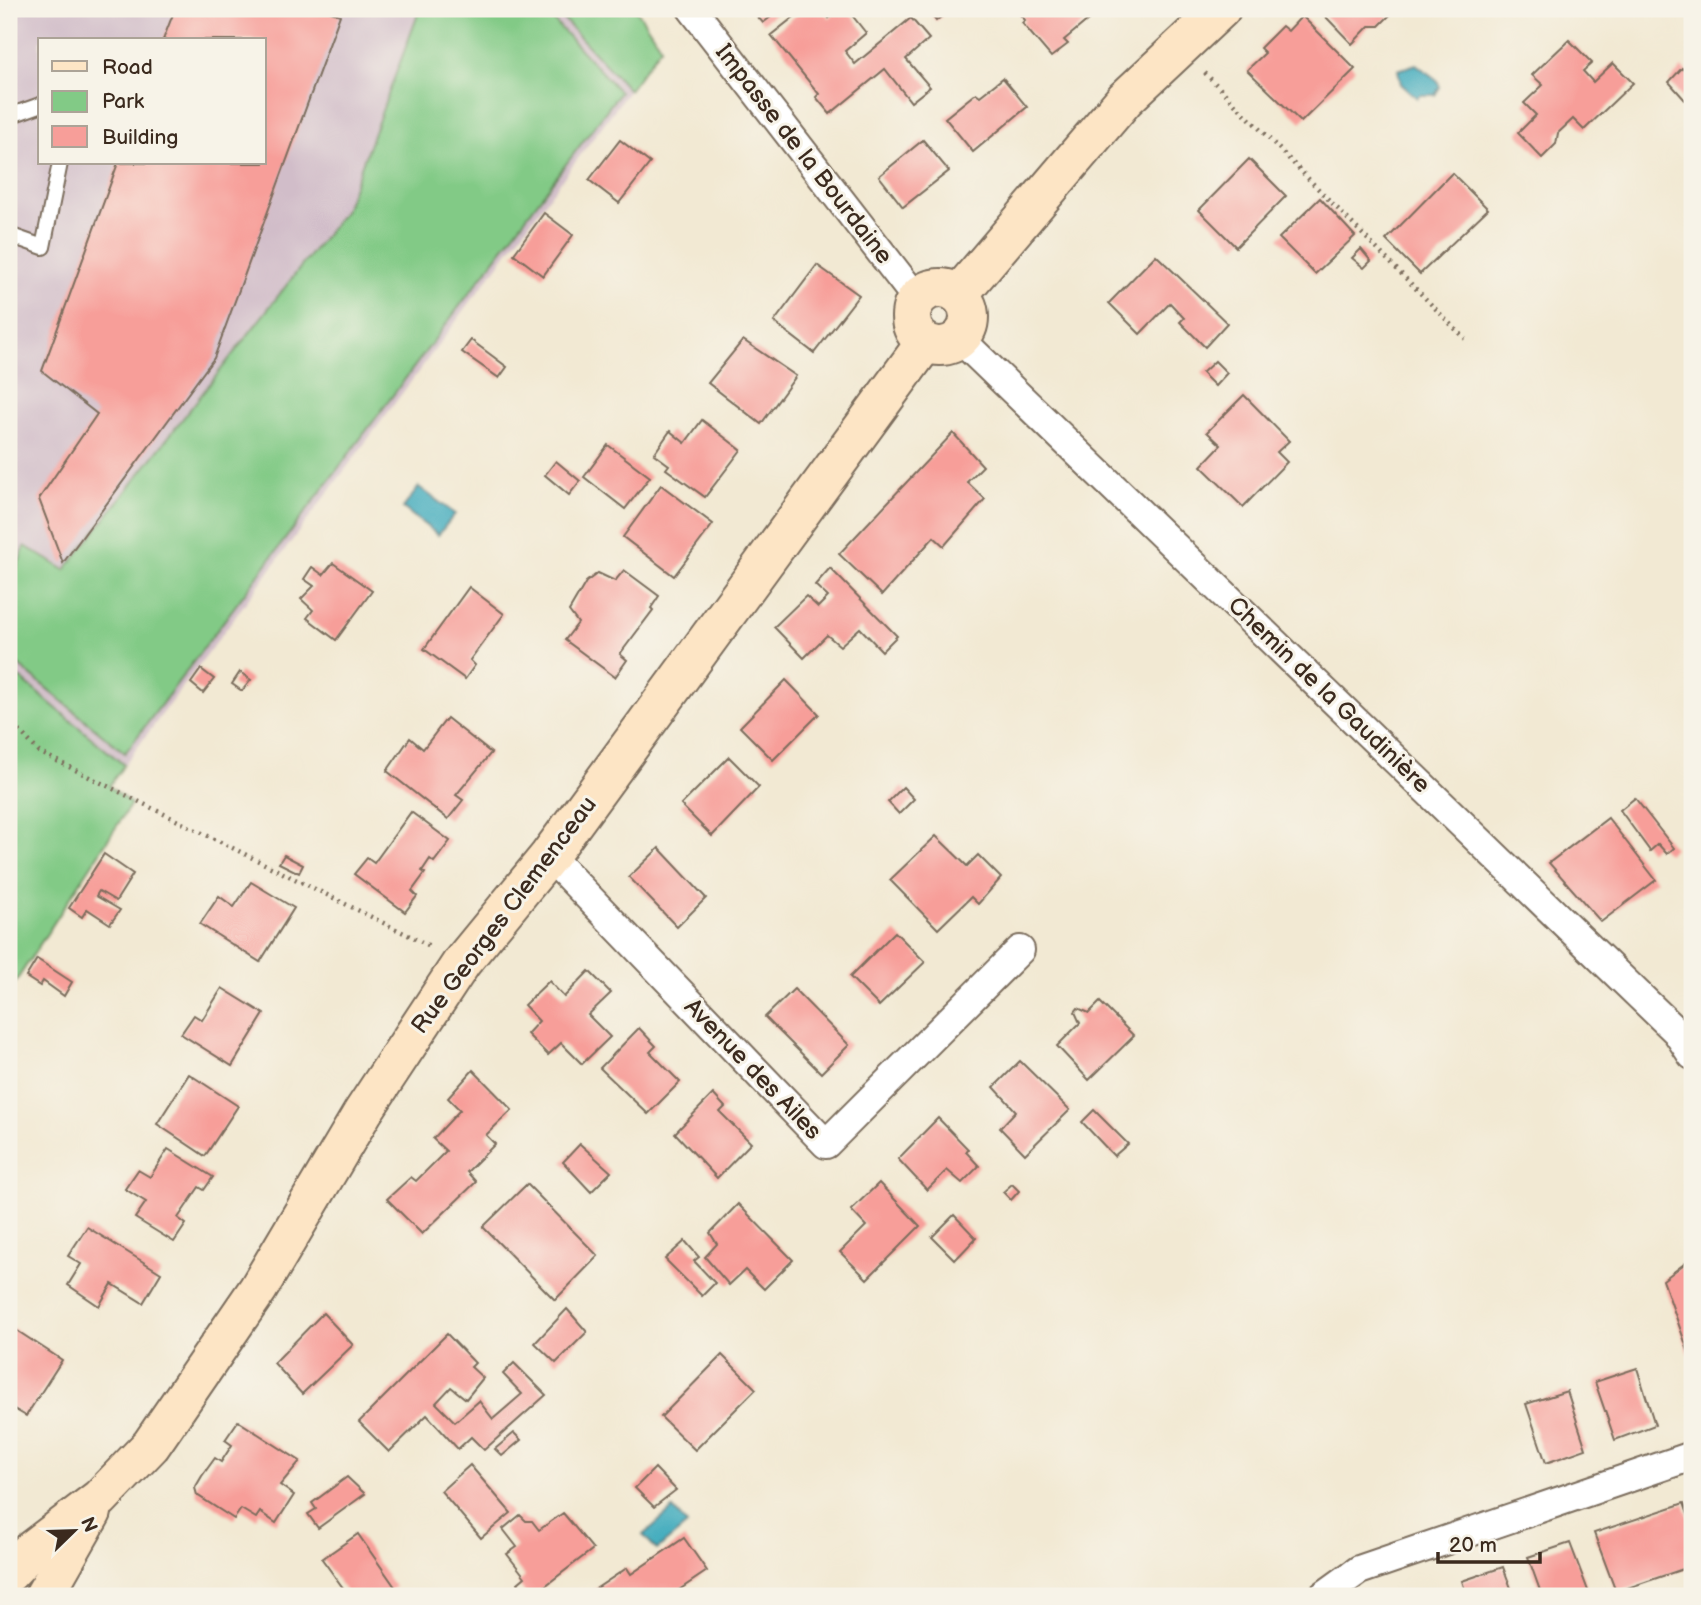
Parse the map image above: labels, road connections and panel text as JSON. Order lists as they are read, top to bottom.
{
  "streets": {
    "street": [
      "Impasse de la Bourdaine",
      "Chemin de la Gaudinière",
      "Rue Georges Clemenceau",
      "Avenue des Ailes"
    ]
  },
  "crossings": [
    ["Impasse de la Bourdaine", "Chemin de la Gaudinière"],
    ["Impasse de la Bourdaine", "Rue Georges Clemenceau"],
    ["Chemin de la Gaudinière", "Rue Georges Clemenceau"],
    ["Rue Georges Clemenceau", "Avenue des Ailes"]
  ],
  "legend": ["Road", "Park", "Building"],
  "scale_bar": "20 m",
  "north": "top right"
}
